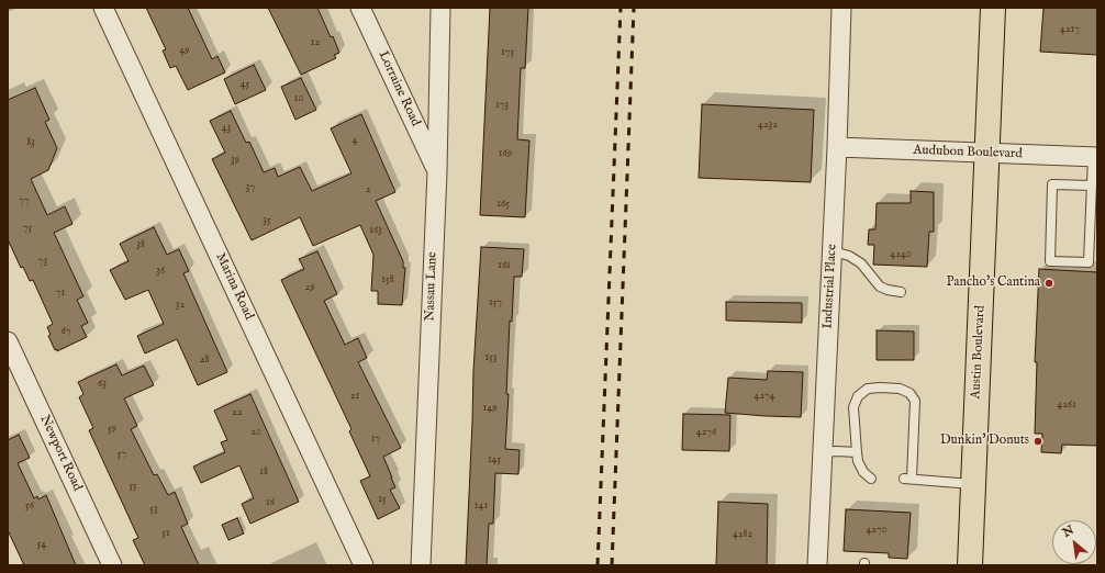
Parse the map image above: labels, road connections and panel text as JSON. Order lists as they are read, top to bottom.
{
  "streets": {
    "main road": ["Austin Boulevard"],
    "street": [
      "Lorraine Road",
      "Audubon Boulevard",
      "Marina Road",
      "Nassau Lane",
      "Industrial Place",
      "Newport Road"
    ]
  },
  "crossings": [
    ["Lorraine Road", "Nassau Lane"],
    ["Audubon Boulevard", "Industrial Place"],
    ["Audubon Boulevard", "Austin Boulevard"]
  ],
  "places": ["Pancho's Cantina", "Dunkin' Donuts"],
  "house_numbers": [
    "4217",
    "12",
    "49",
    "175",
    "45",
    "10",
    "173",
    "4232",
    "43",
    "4",
    "83",
    "169",
    "39",
    "37",
    "2",
    "77",
    "165",
    "35",
    "75",
    "163",
    "38",
    "4240",
    "73",
    "161",
    "36",
    "158",
    "29",
    "71",
    "157",
    "32",
    "67",
    "153",
    "28",
    "63",
    "21",
    "4274",
    "4261",
    "149",
    "22",
    "59",
    "20",
    "4276",
    "17",
    "57",
    "145",
    "18",
    "55",
    "15",
    "16",
    "56",
    "141",
    "53",
    "4270",
    "51",
    "4282",
    "54"
  ],
  "north": "top left"
}
